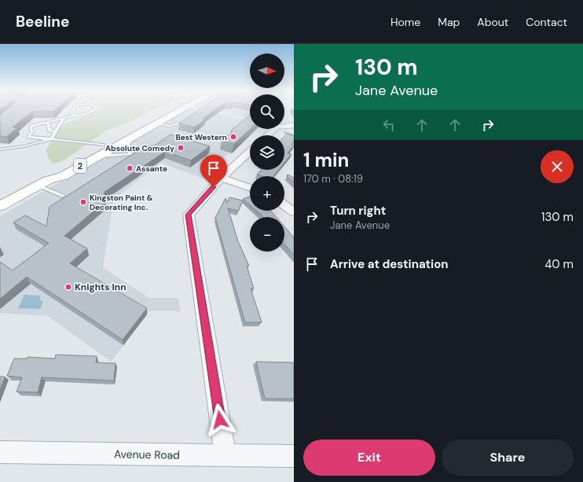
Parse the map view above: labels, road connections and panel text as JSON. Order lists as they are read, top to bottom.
{
  "streets": {
    "main road": ["2"],
    "street": ["Avenue Road"]
  },
  "places": [
    "Best Western",
    "Absolute Comedy",
    "Assante",
    "Kingston Paint & Decorating Inc.",
    "Knights Inn"
  ],
  "north": "right",
  "page": {
    "header": "Beeline",
    "nav": [
      "Home",
      "Map",
      "About",
      "Contact"
    ],
    "turn": ["130 m", "Jane Avenue"],
    "map_buttons": ["+", "−"],
    "heading": ["1 min", "170 m · 08:19"],
    "list": [
      {
        "name": "Turn right",
        "note": "Jane Avenue",
        "value": "130 m"
      },
      {
        "name": "Arrive at destination",
        "value": "40 m"
      }
    ],
    "buttons": ["Exit", "Share"]
  }
}
